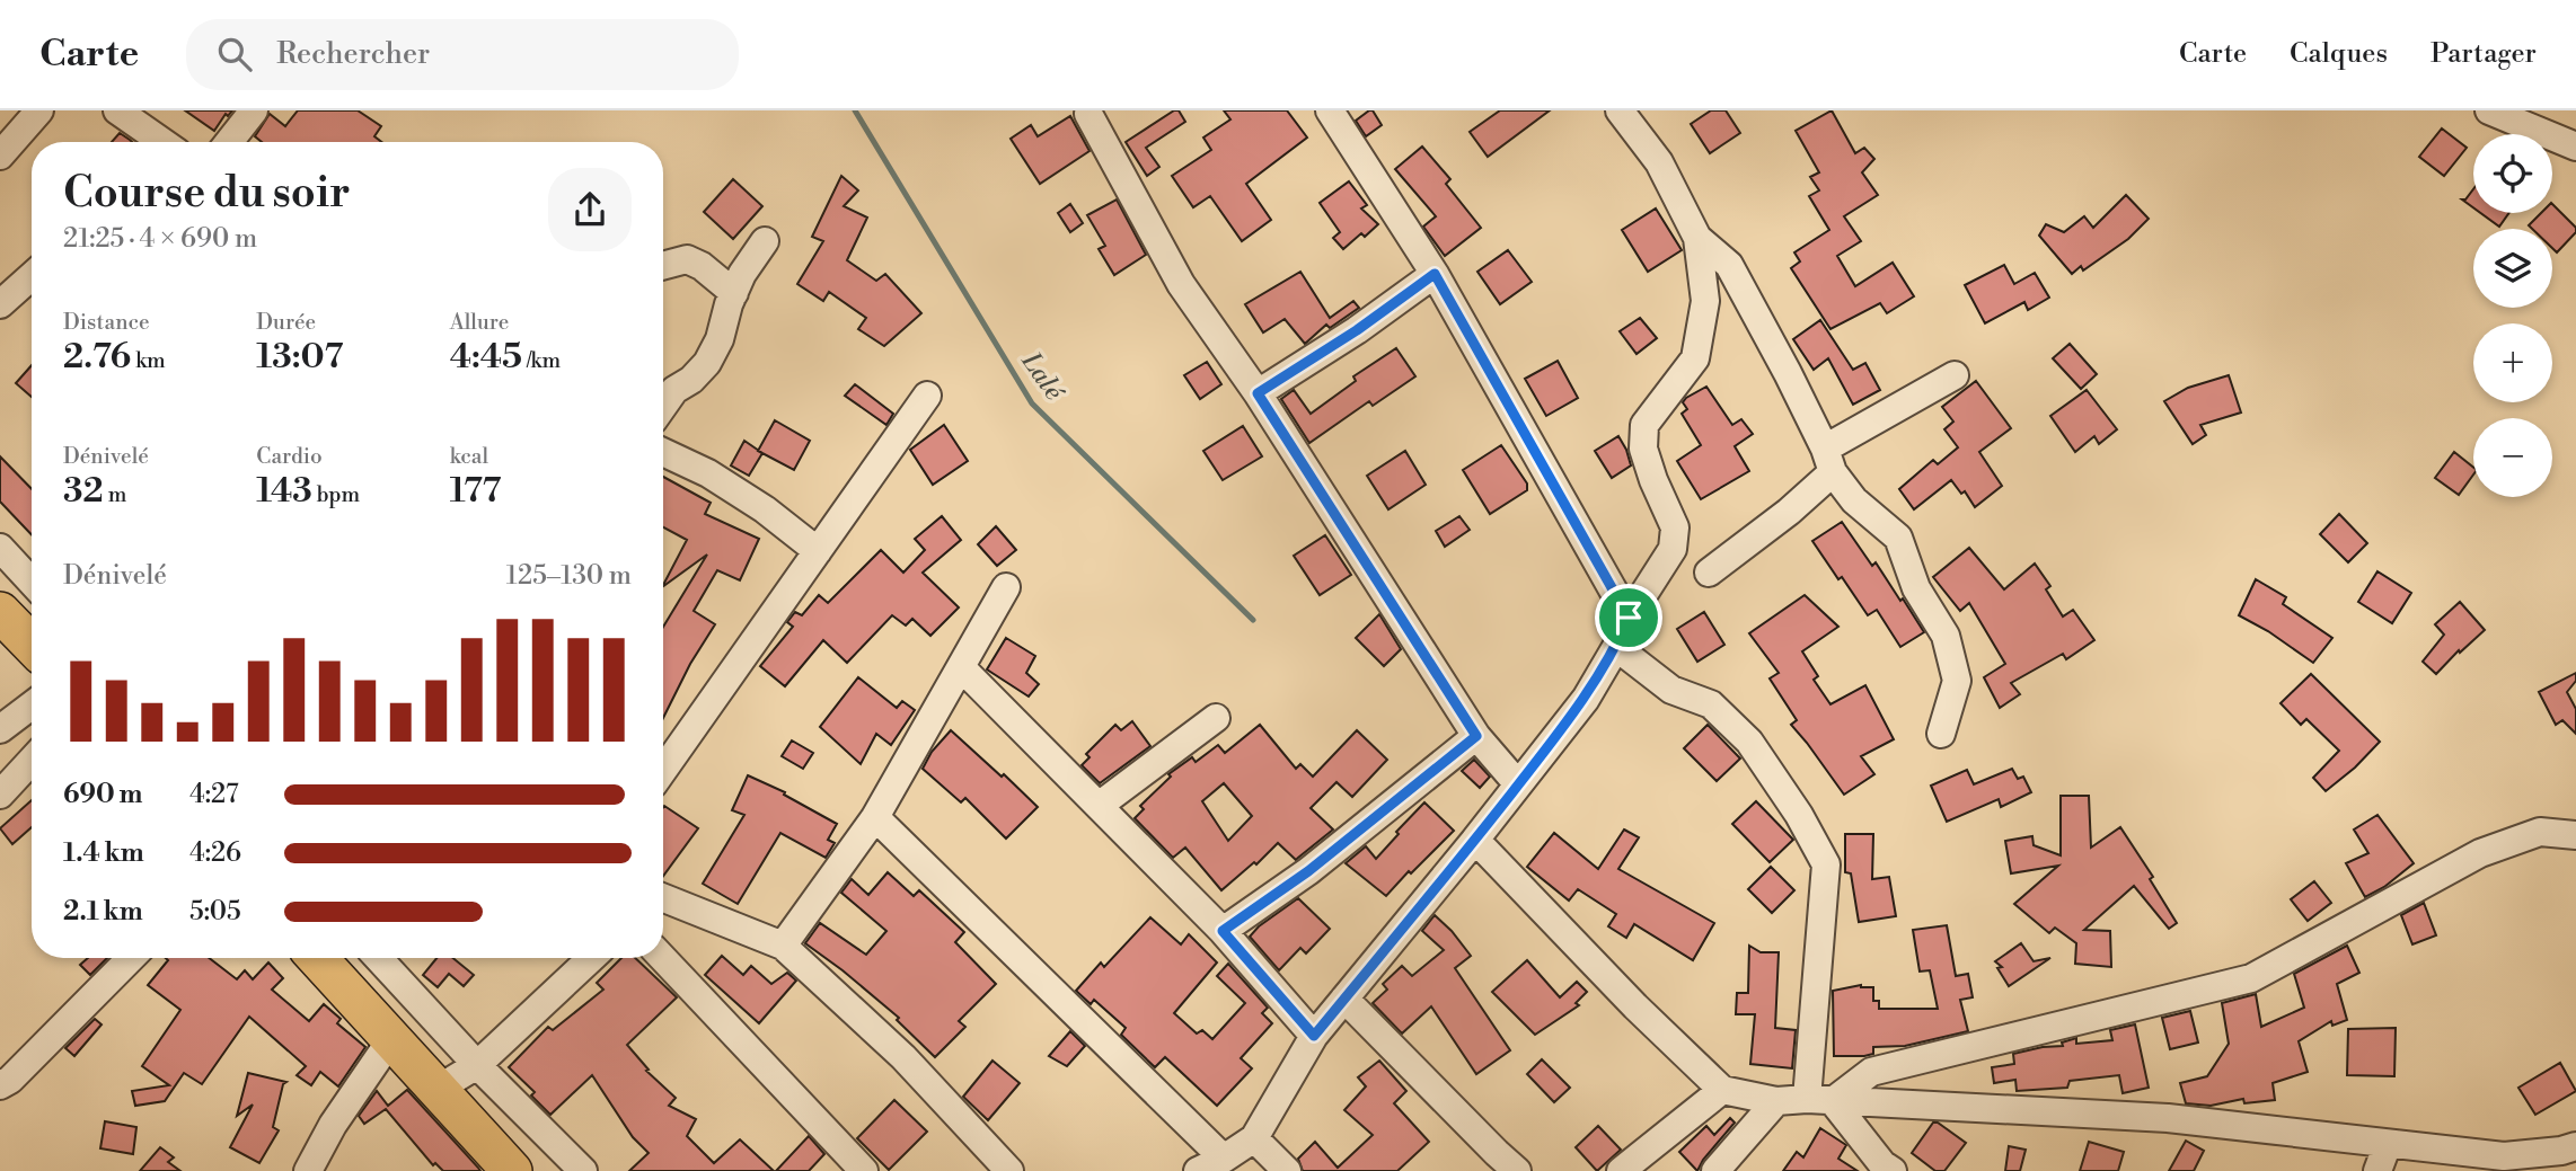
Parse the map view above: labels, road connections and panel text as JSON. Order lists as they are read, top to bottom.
{
  "water": ["Lalé"],
  "page": {
    "header": "Carte",
    "search": "Rechercher",
    "nav": ["Carte", "Calques", "Partager"],
    "map_buttons": ["+", "−"],
    "heading": ["Course du soir", "21:25 · 4 × 690 m"],
    "stats": [
      ["Distance", "2.76 km"],
      ["Durée", "13:07"],
      ["Allure", "4:45 /km"],
      ["Dénivelé", "32 m"],
      ["Cardio", "143 bpm"],
      ["kcal", "177"]
    ],
    "chart": ["Dénivelé", "125–130 m"],
    "list": [
      {
        "name": "690 m",
        "note": "4:27"
      },
      {
        "name": "1.4 km",
        "note": "4:26"
      },
      {
        "name": "2.1 km",
        "note": "5:05"
      }
    ]
  }
}
